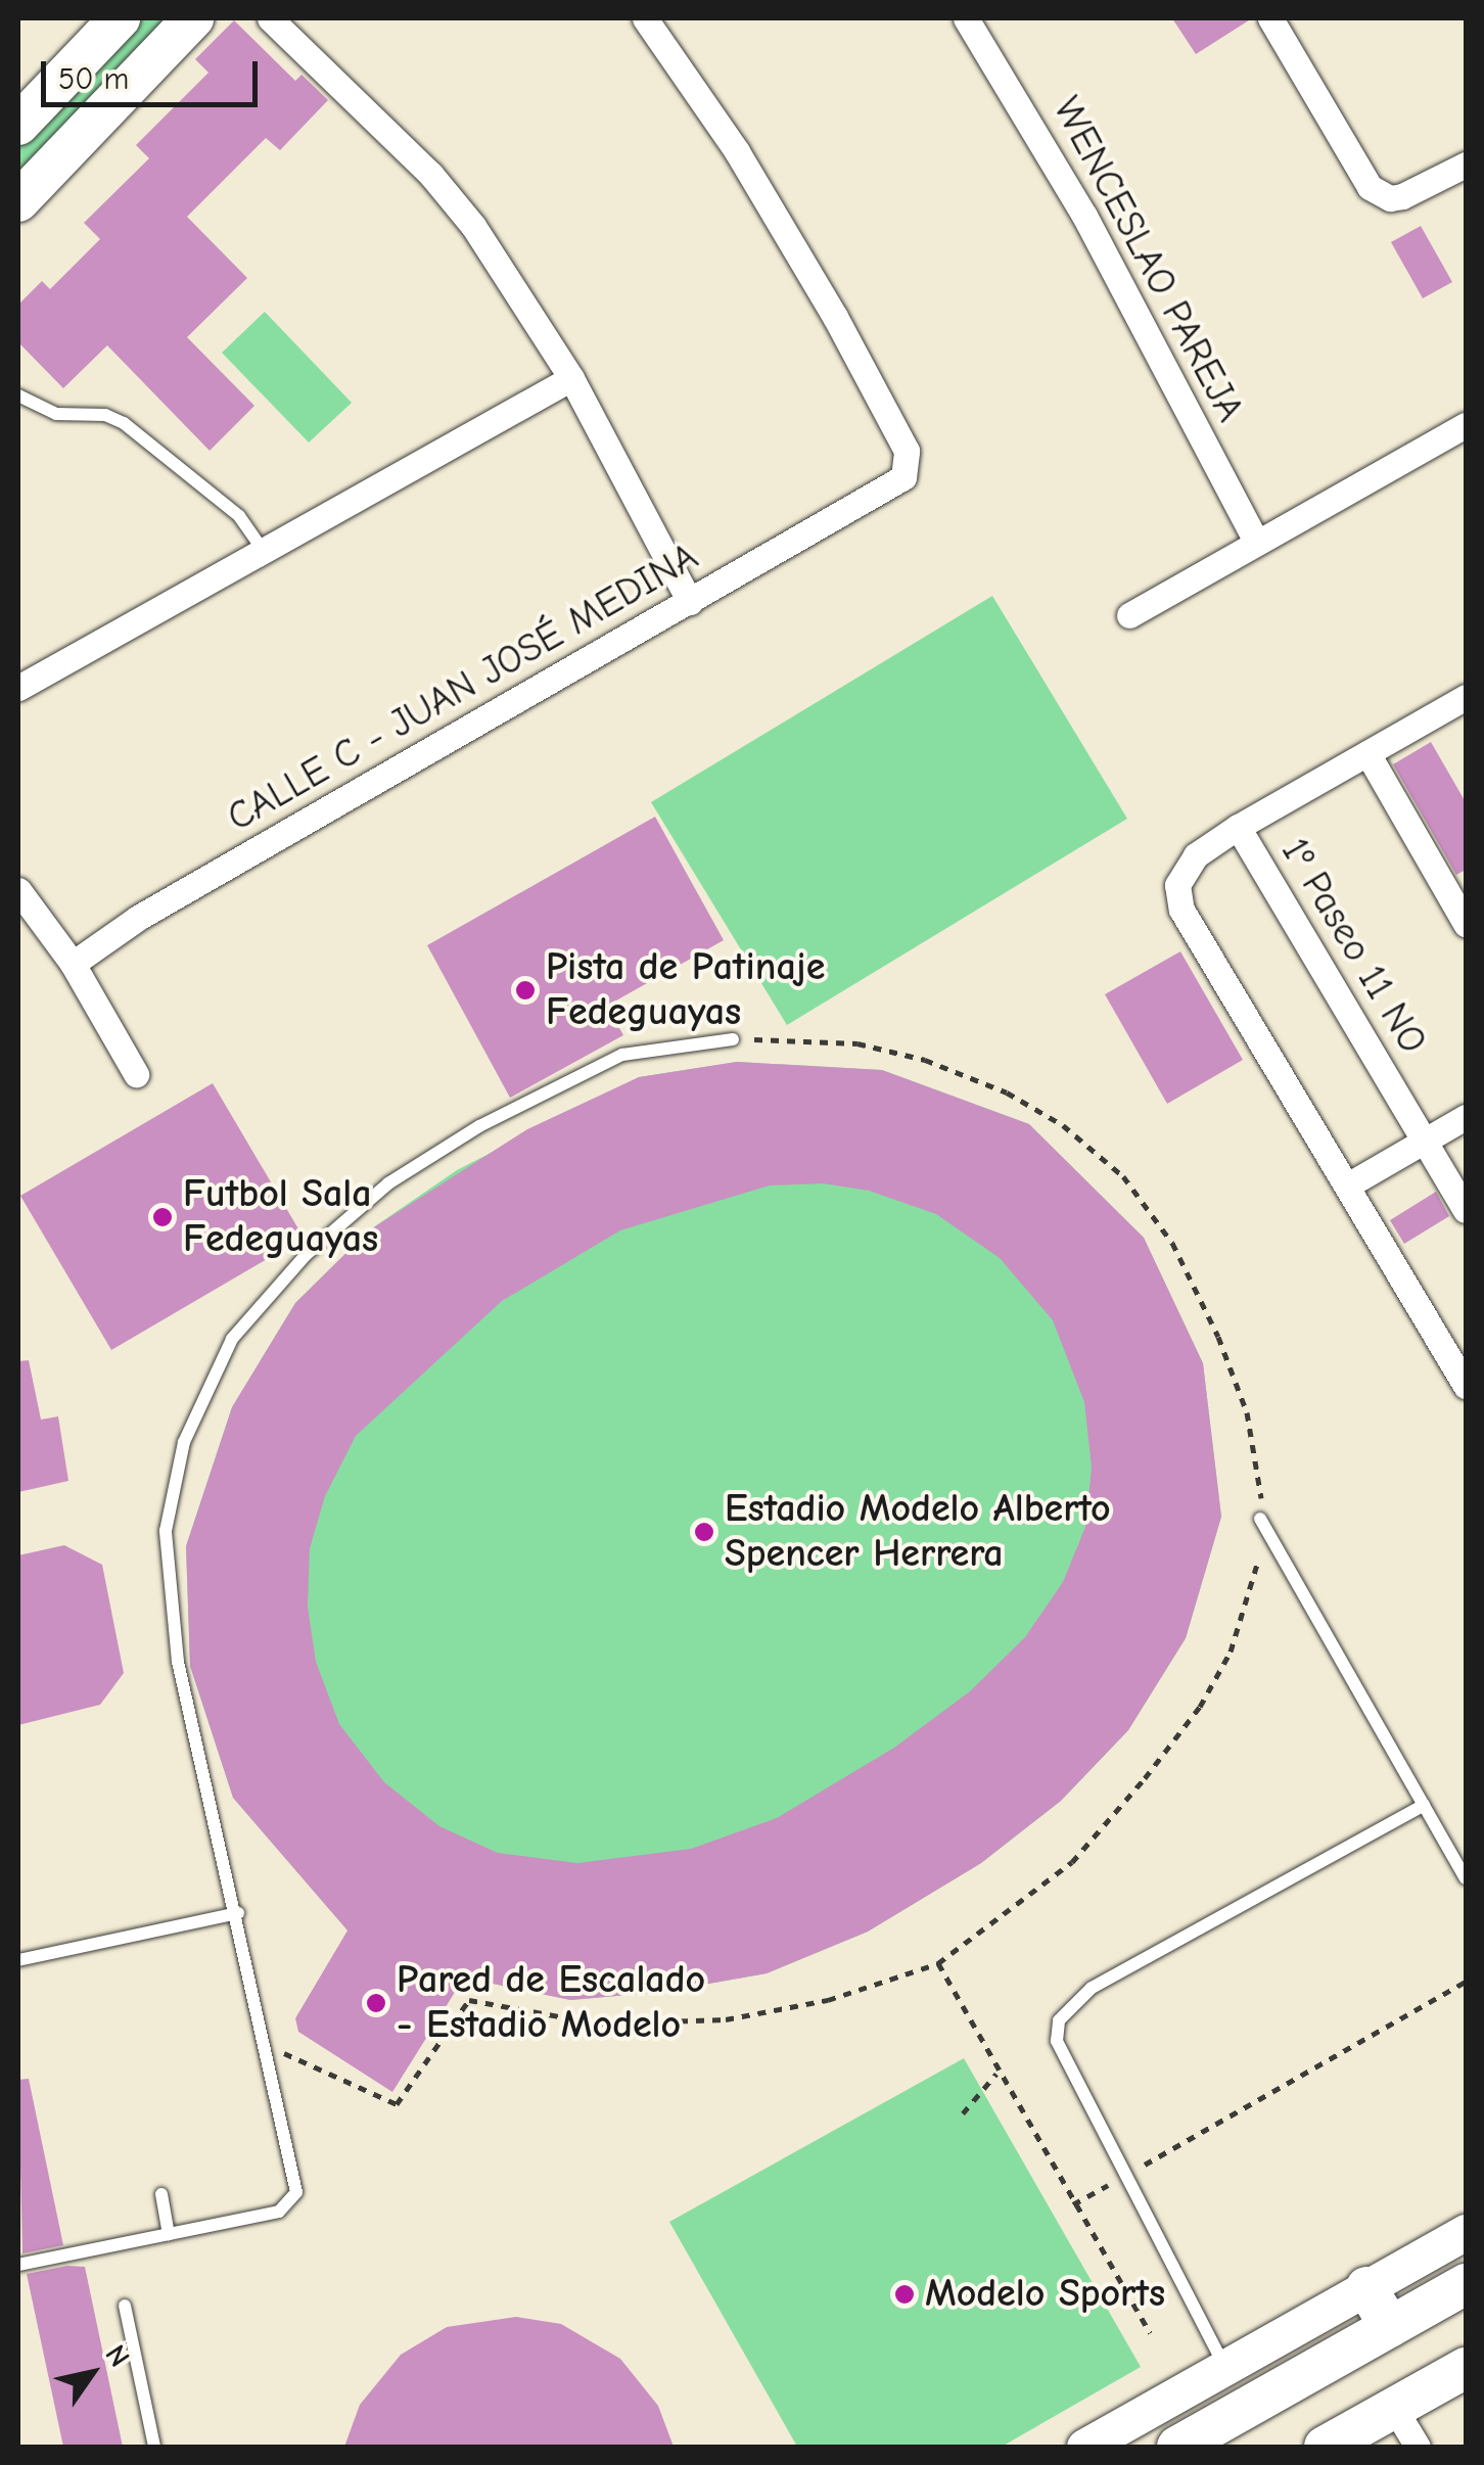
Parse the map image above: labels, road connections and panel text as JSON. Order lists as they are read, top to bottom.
{
  "streets": {
    "street": ["WENCESLAO PAREJA", "CALLE C - JUAN JOSÉ MEDINA", "1º Paseo 11 NO"]
  },
  "places": [
    "Pista de Patinaje Fedeguayas",
    "Futbol Sala Fedeguayas",
    "Estadio Modelo Alberto Spencer Herrera",
    "Pared de Escalado - Estadio Modelo",
    "Modelo Sports"
  ],
  "scale_bar": "50 m",
  "north": "top right"
}
